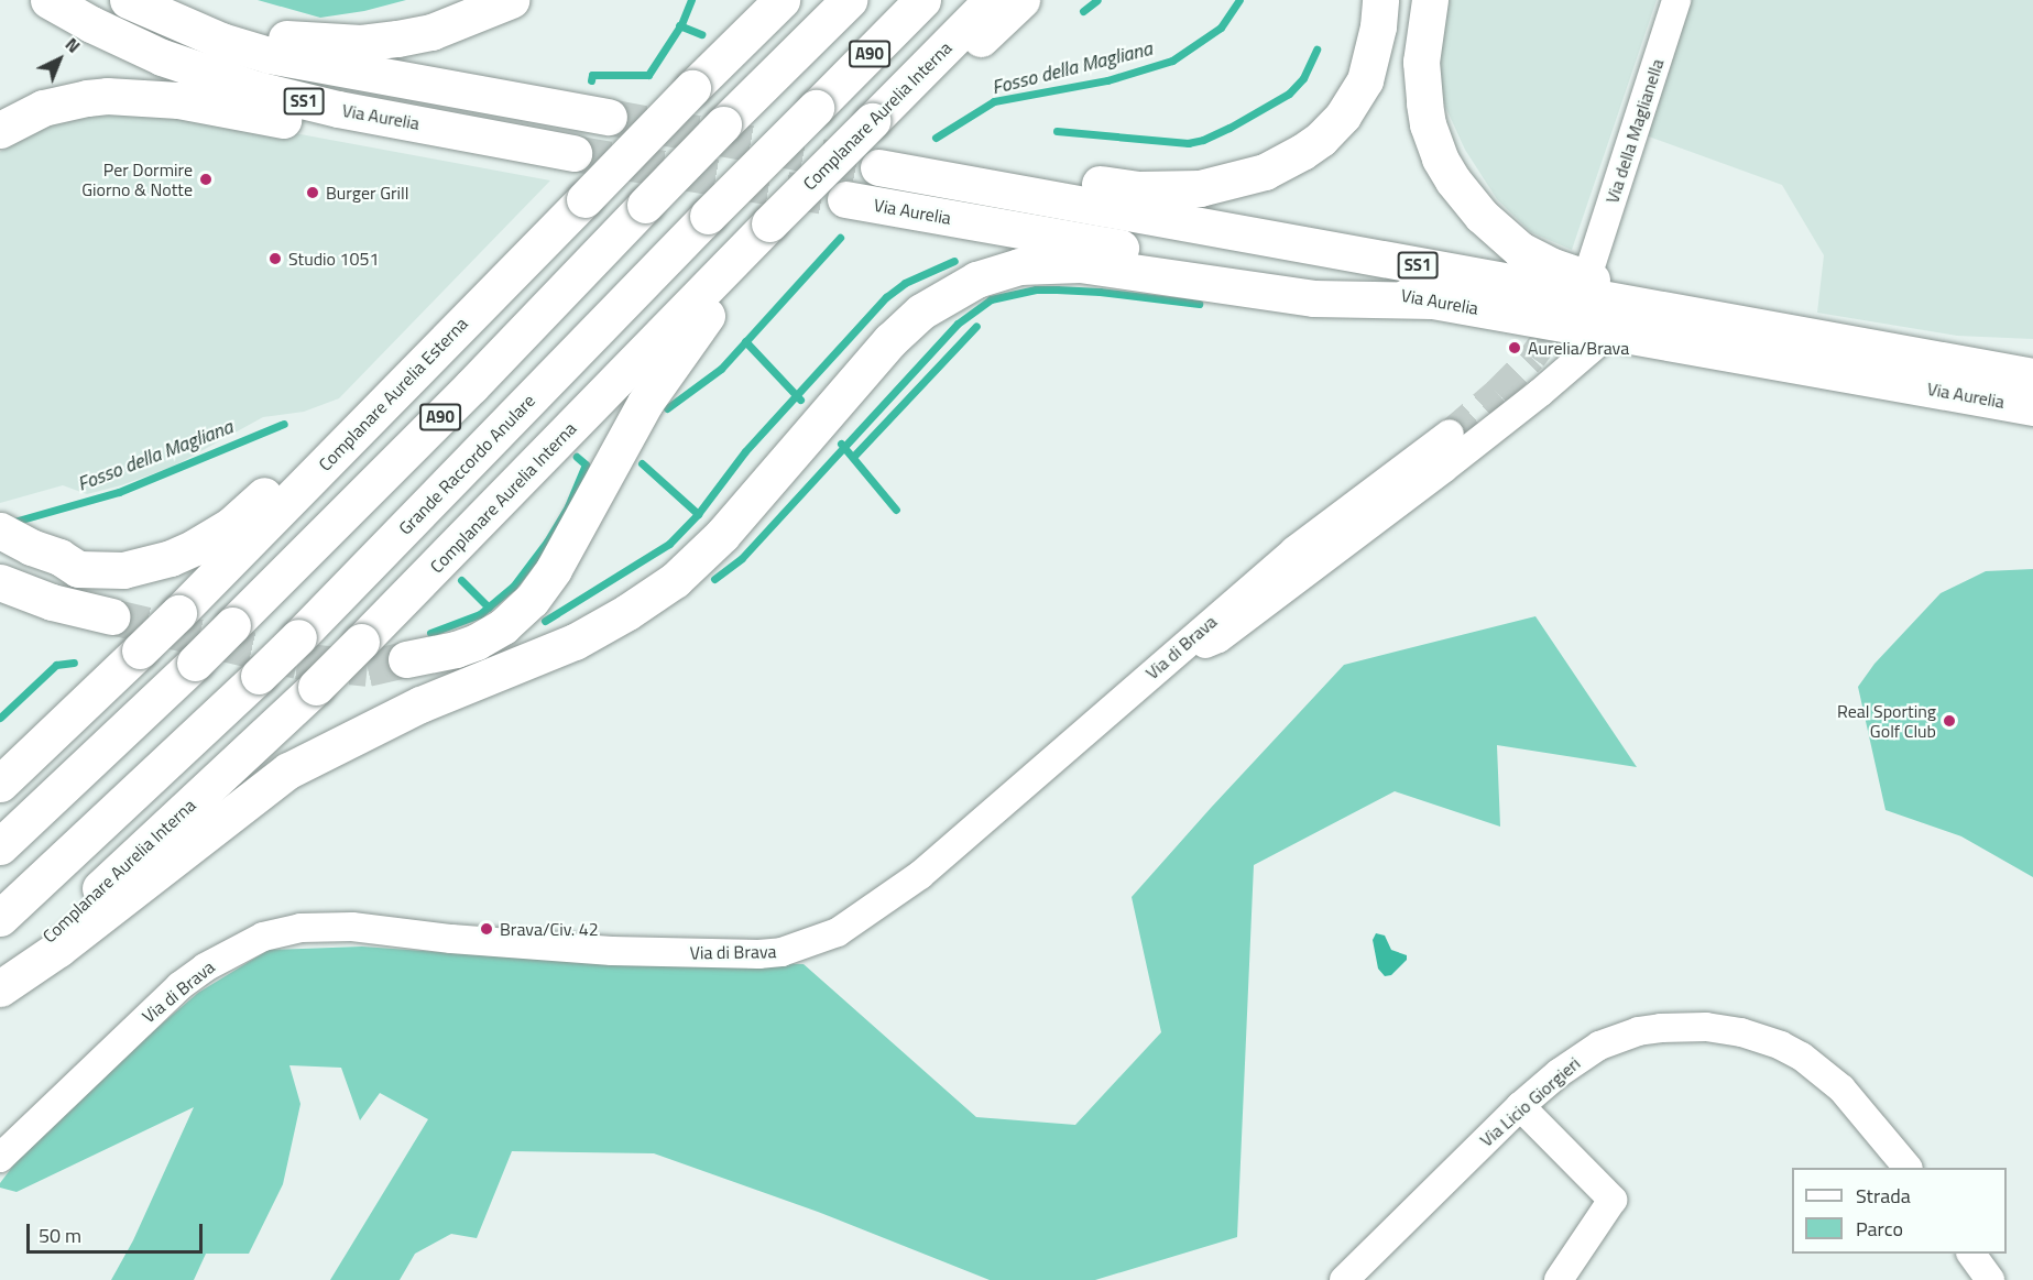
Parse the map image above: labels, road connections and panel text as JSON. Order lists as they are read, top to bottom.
{
  "streets": {
    "highway": [
      "A90",
      "SS1",
      "Complanare Aurelia Interna",
      "Via Aurelia",
      "Complanare Aurelia Esterna",
      "Grande Raccordo Anulare"
    ],
    "street": ["Via della Maglianella", "Via di Brava", "Via Licio Giorgieri"]
  },
  "water": ["Fosso della Magliana"],
  "places": [
    "Per Dormire Giorno & Notte",
    "Burger Grill",
    "Studio 1051",
    "Aurelia/Brava",
    "Real Sporting Golf Club",
    "Brava/Civ. 42"
  ],
  "legend": ["Strada", "Parco"],
  "scale_bar": "50 m",
  "north": "top right"
}
